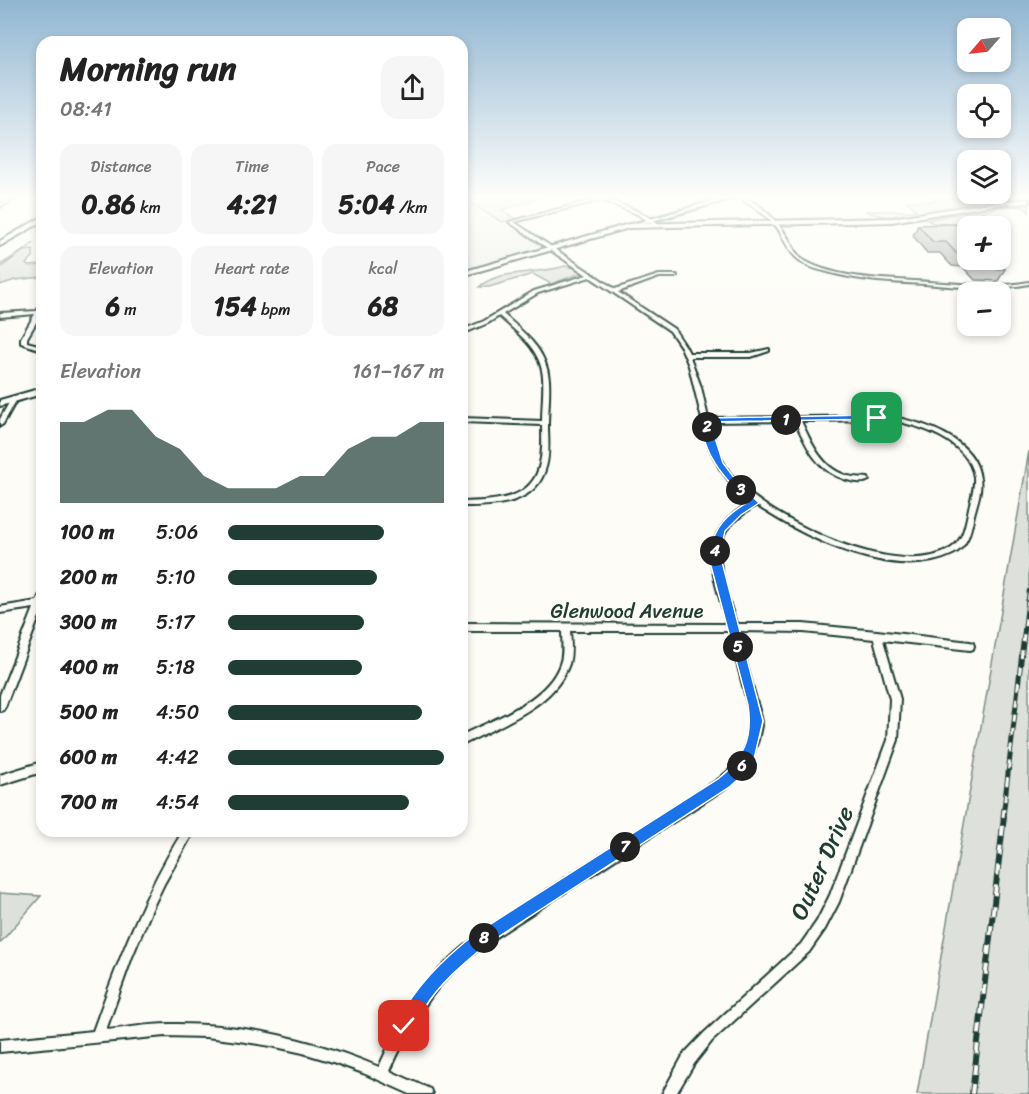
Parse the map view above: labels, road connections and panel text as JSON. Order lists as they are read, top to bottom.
{
  "streets": {
    "street": ["Glenwood Avenue", "Outer Drive"]
  },
  "crossings": [
    ["Glenwood Avenue", "Outer Drive"]
  ],
  "north": "bottom left",
  "page": {
    "map_buttons": ["+", "−"],
    "heading": ["Morning run", "08:41"],
    "stats": [
      ["Distance", "0.86 km"],
      ["Time", "4:21"],
      ["Pace", "5:04 /km"],
      ["Elevation", "6 m"],
      ["Heart rate", "154 bpm"],
      ["kcal", "68"]
    ],
    "chart": ["Elevation", "161–167 m"],
    "pins": [
      "1",
      "2",
      "3",
      "4",
      "5",
      "6",
      "7",
      "8"
    ],
    "list": [
      {
        "name": "100 m",
        "note": "5:06"
      },
      {
        "name": "200 m",
        "note": "5:10"
      },
      {
        "name": "300 m",
        "note": "5:17"
      },
      {
        "name": "400 m",
        "note": "5:18"
      },
      {
        "name": "500 m",
        "note": "4:50"
      },
      {
        "name": "600 m",
        "note": "4:42"
      },
      {
        "name": "700 m",
        "note": "4:54"
      }
    ]
  }
}
